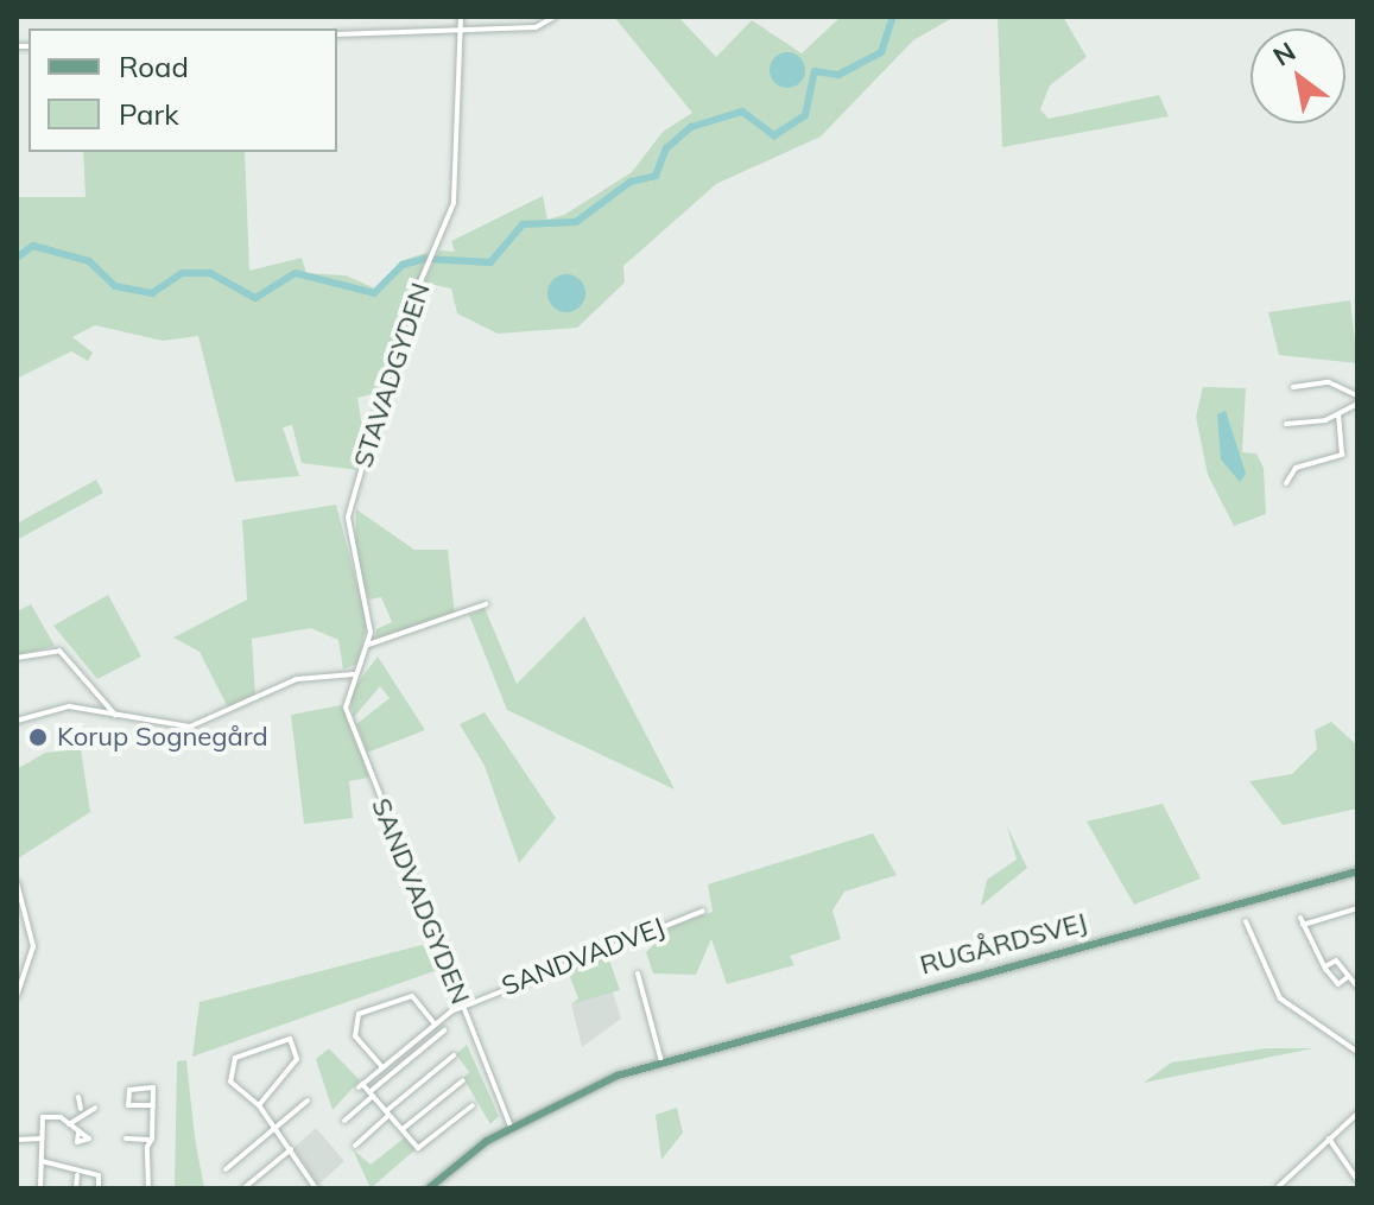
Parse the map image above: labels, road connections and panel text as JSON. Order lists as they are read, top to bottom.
{
  "streets": {
    "main road": ["RUGÅRDSVEJ"],
    "street": ["STAVADGYDEN", "SANDVADGYDEN", "SANDVADVEJ"]
  },
  "crossings": [
    ["SANDVADGYDEN", "RUGÅRDSVEJ"],
    ["SANDVADGYDEN", "SANDVADVEJ"]
  ],
  "places": ["Korup Sognegård"],
  "legend": ["Road", "Park"],
  "north": "top left"
}
